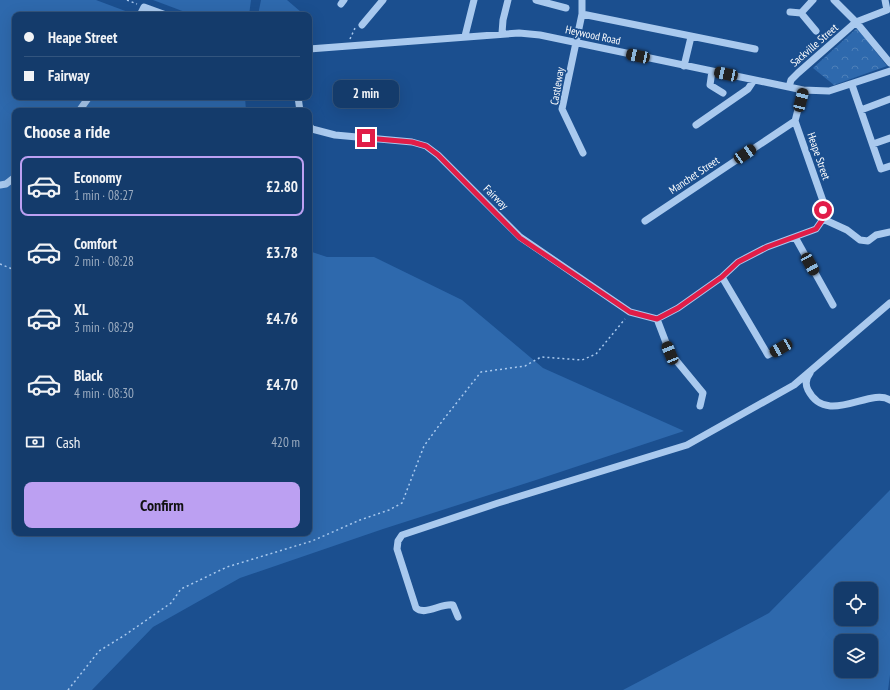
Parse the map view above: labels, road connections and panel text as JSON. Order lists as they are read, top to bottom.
{
  "streets": {
    "street": [
      "Heywood Road",
      "Sackville Street",
      "Castleway",
      "Heape Street",
      "Manchet Street",
      "Fairway"
    ]
  },
  "crossings": [
    ["Heywood Road", "Sackville Street"],
    ["Heywood Road", "Castleway"],
    ["Heape Street", "Manchet Street"]
  ],
  "page": {
    "banner": ["Heape Street", "Fairway"],
    "bubble": "2 min",
    "heading": "Choose a ride",
    "list": [
      {
        "name": "Economy",
        "note": "1 min · 08:27",
        "value": "£2.80"
      },
      {
        "name": "Comfort",
        "note": "2 min · 08:28",
        "value": "£3.78"
      },
      {
        "name": "XL",
        "note": "3 min · 08:29",
        "value": "£4.76"
      },
      {
        "name": "Black",
        "note": "4 min · 08:30",
        "value": "£4.70"
      }
    ],
    "pay": ["Cash", "420 m"],
    "buttons": "Confirm"
  }
}
